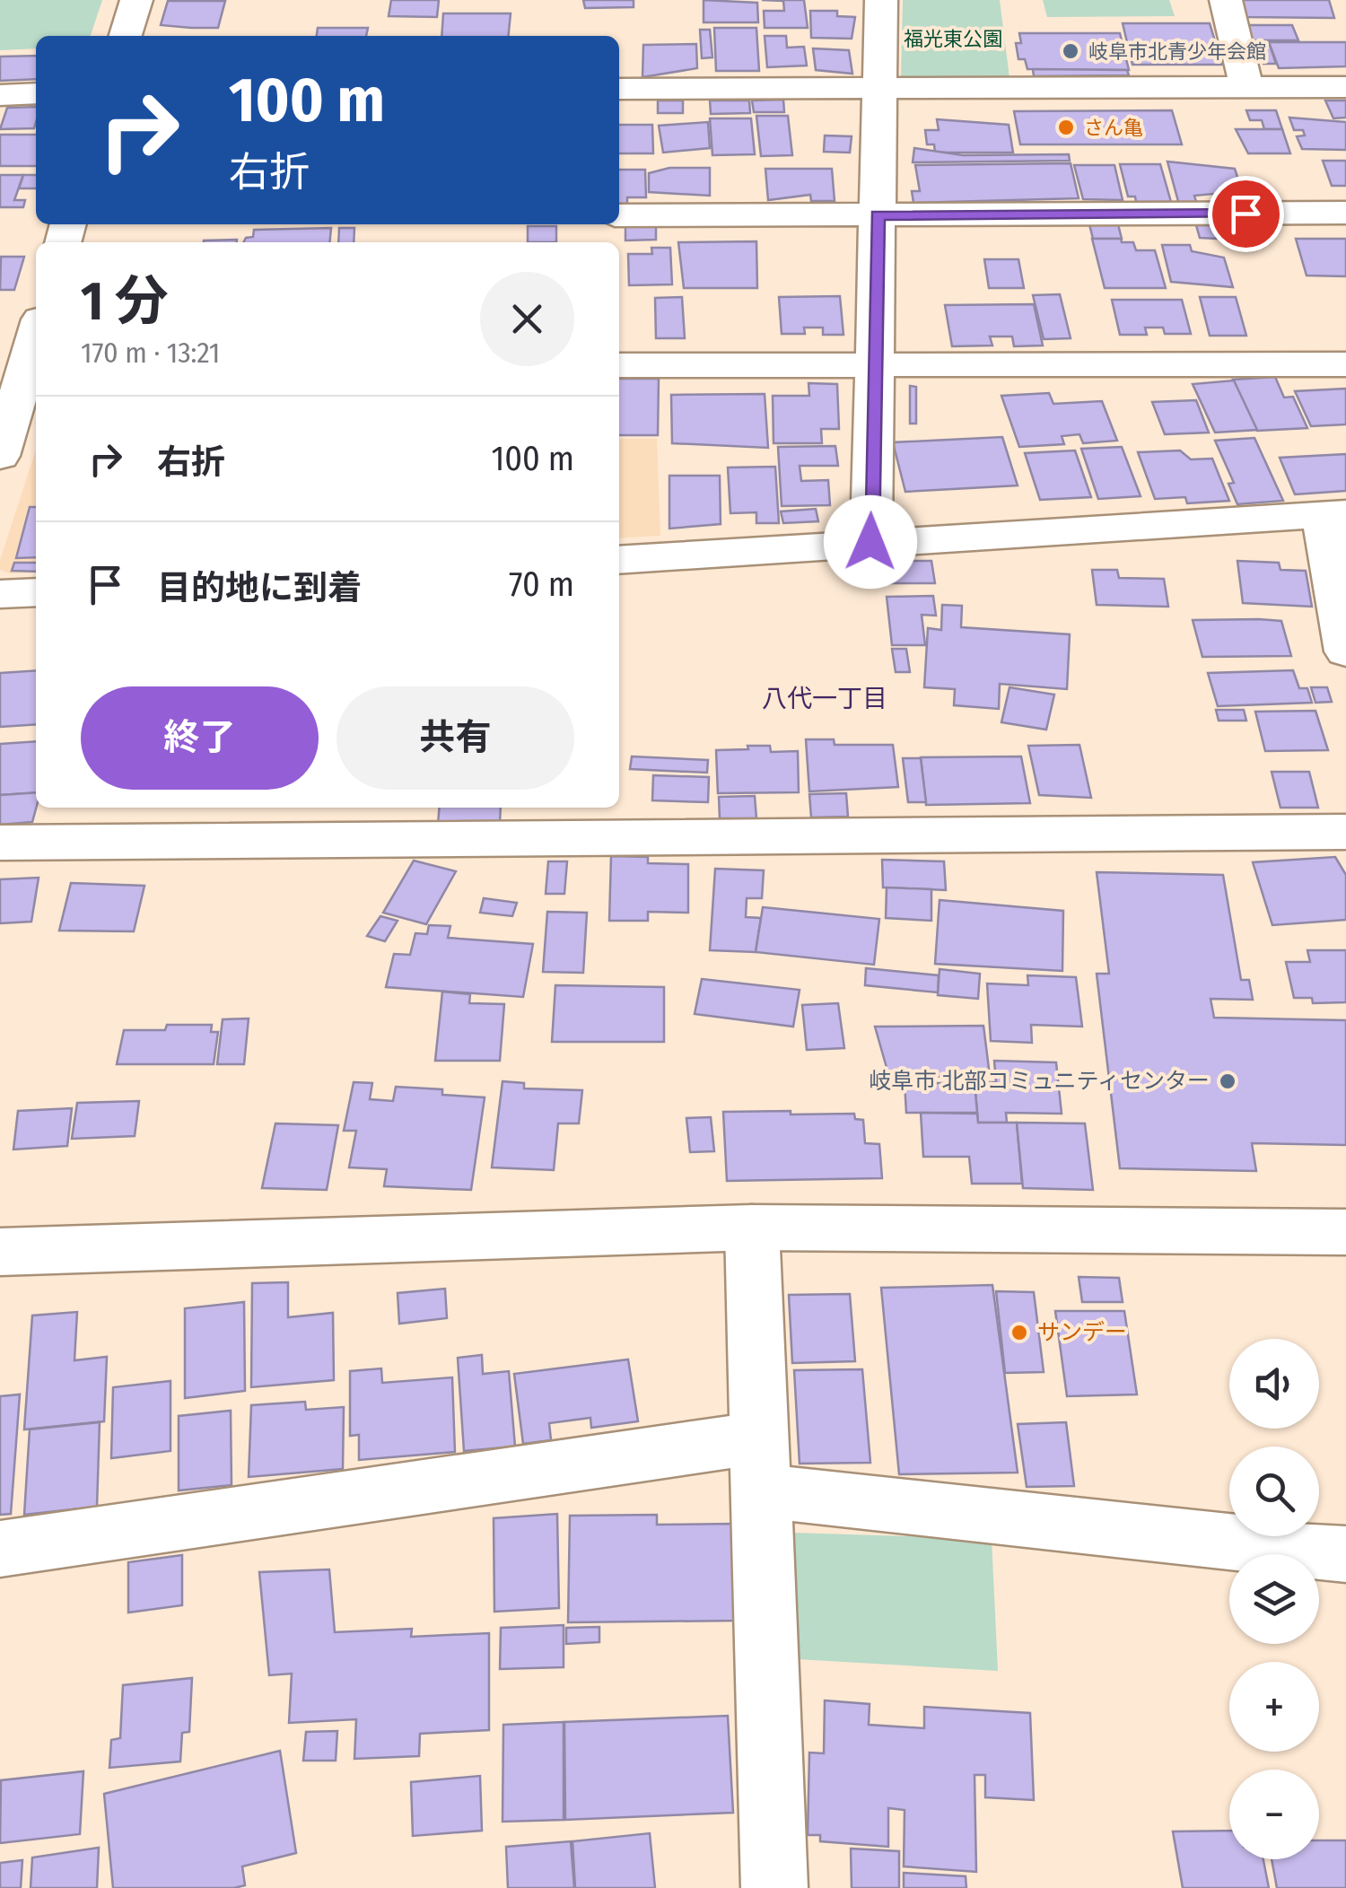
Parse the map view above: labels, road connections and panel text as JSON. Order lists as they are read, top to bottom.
{
  "districts": ["八代一丁目"],
  "parks": ["福光東公園"],
  "places": [
    "岐阜市北青少年会館",
    "さん亀",
    "岐阜市 北部コミュニティセンター",
    "サンデー"
  ],
  "page": {
    "turn": ["100 m", "右折"],
    "heading": ["1 分", "170 m · 13:21"],
    "list": [
      {
        "name": "右折",
        "value": "100 m"
      },
      {
        "name": "目的地に到着",
        "value": "70 m"
      }
    ],
    "buttons": ["終了", "共有"],
    "map_buttons": ["+", "−"]
  }
}
